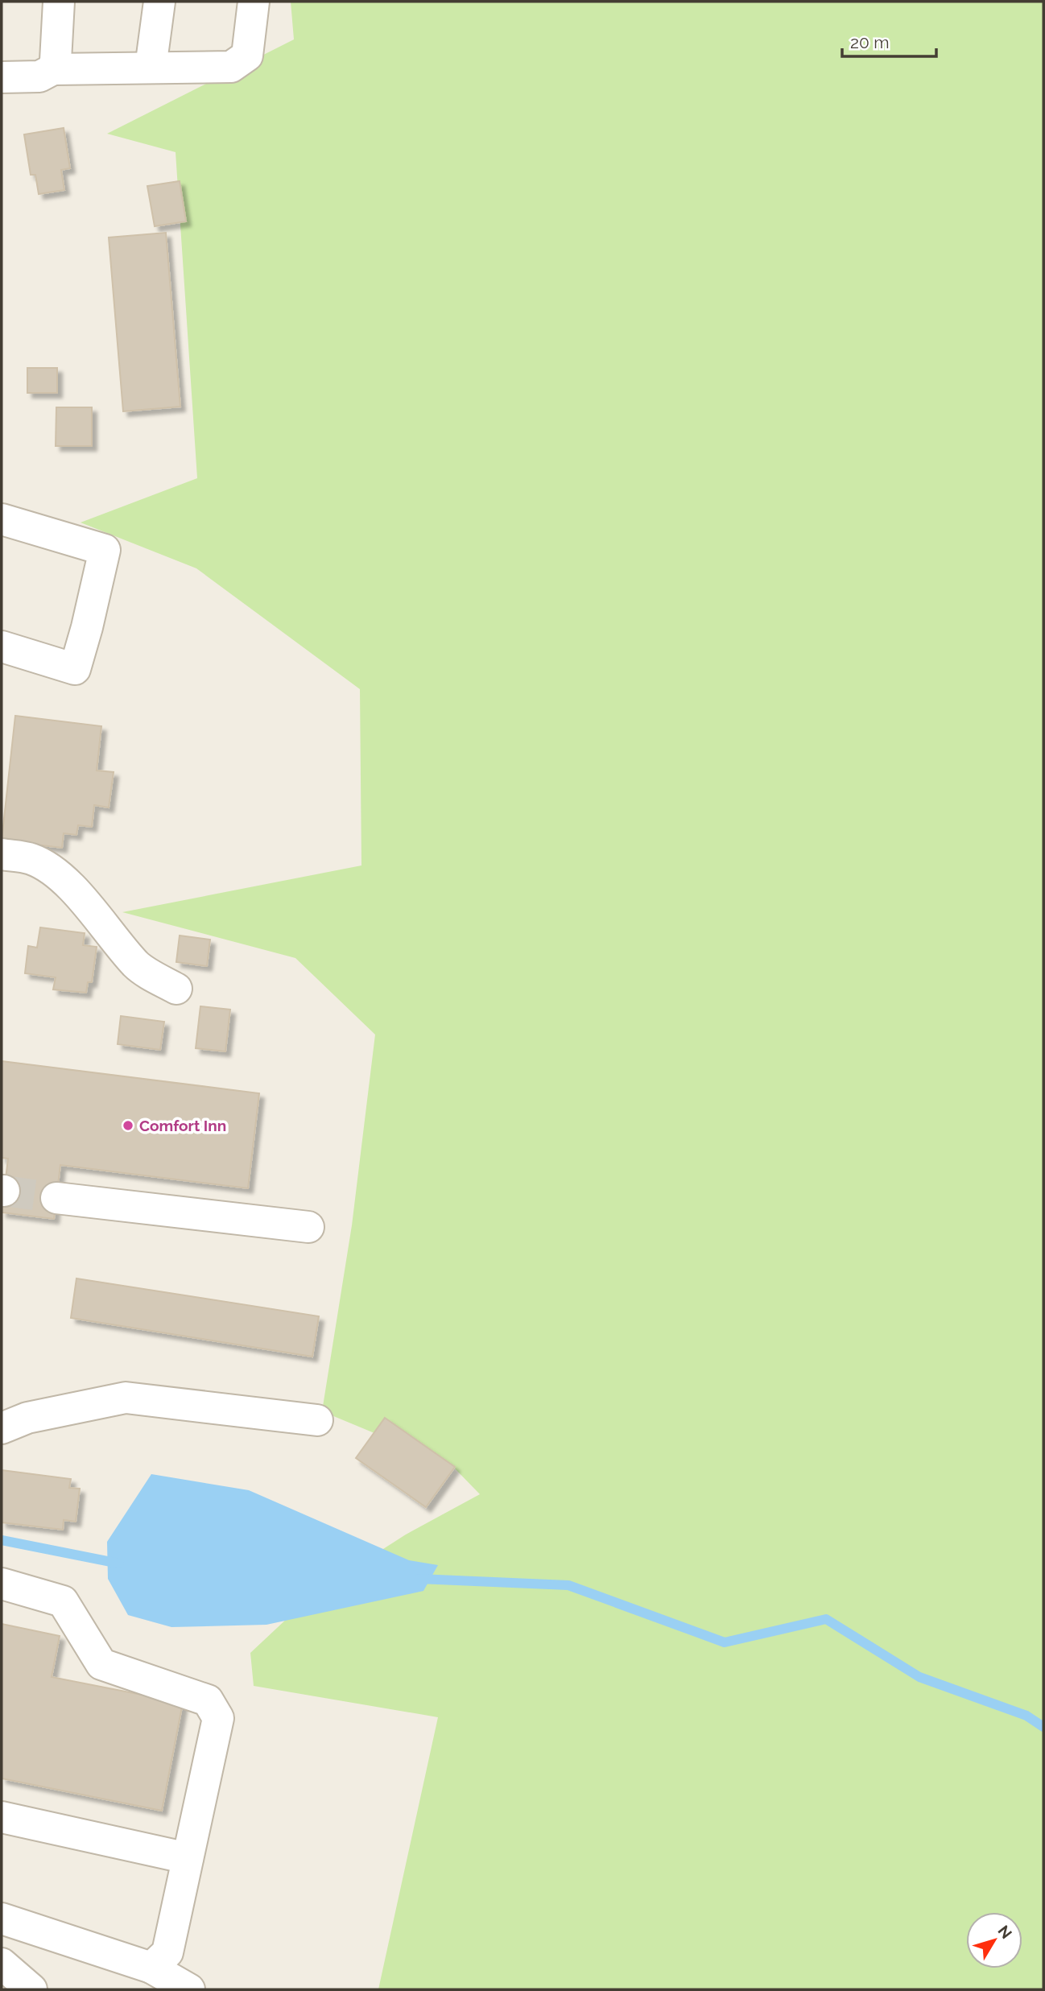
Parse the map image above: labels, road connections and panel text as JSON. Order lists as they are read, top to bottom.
{
  "places": ["Comfort Inn"],
  "scale_bar": "20 m",
  "north": "top right"
}
